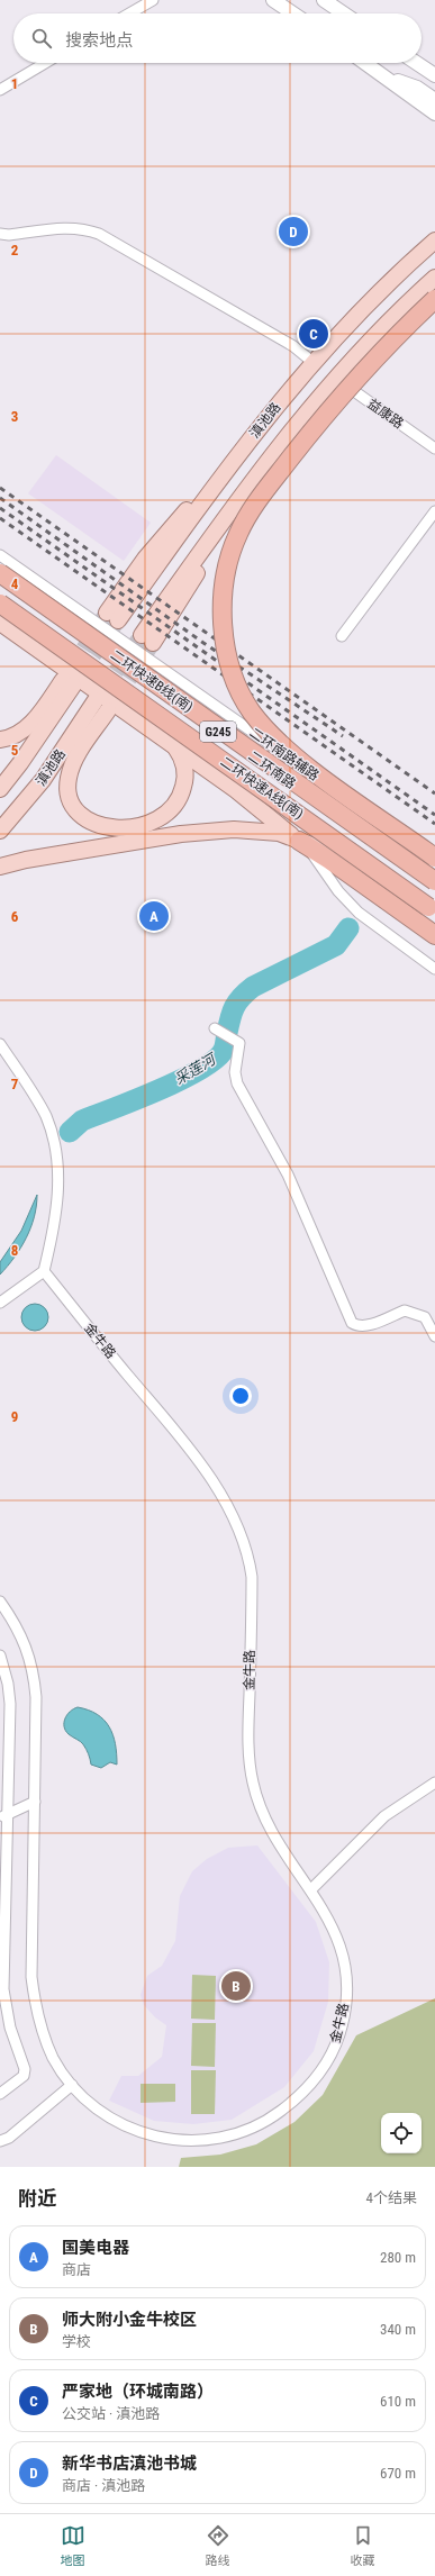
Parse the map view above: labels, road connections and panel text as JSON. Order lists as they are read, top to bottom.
{
  "streets": {
    "highway": ["二环快速B线(南)", "二环快速A线(南)"],
    "main road": ["滇池路", "G245", "二环南路"],
    "street": ["益康路", "二环南路辅路", "金牛路"]
  },
  "crossings": [
    ["益康路", "滇池路"]
  ],
  "water": ["采莲河"],
  "page": {
    "search": "搜索地点",
    "pins": [
      "D",
      "C",
      "A",
      "B"
    ],
    "heading": ["附近", "4个结果"],
    "list": [
      {
        "mark": "A",
        "name": "国美电器",
        "note": "商店",
        "value": "280 m"
      },
      {
        "mark": "B",
        "name": "师大附小金牛校区",
        "note": "学校",
        "value": "340 m"
      },
      {
        "mark": "C",
        "name": "严家地（环城南路）",
        "note": "公交站 · 滇池路",
        "value": "610 m"
      },
      {
        "mark": "D",
        "name": "新华书店滇池书城",
        "note": "商店 · 滇池路",
        "value": "670 m"
      }
    ],
    "nav": ["地图", "路线", "收藏"]
  },
  "grid": {
    "rows": [
      "1",
      "2",
      "3",
      "4",
      "5",
      "6",
      "7",
      "8",
      "9"
    ]
  }
}
